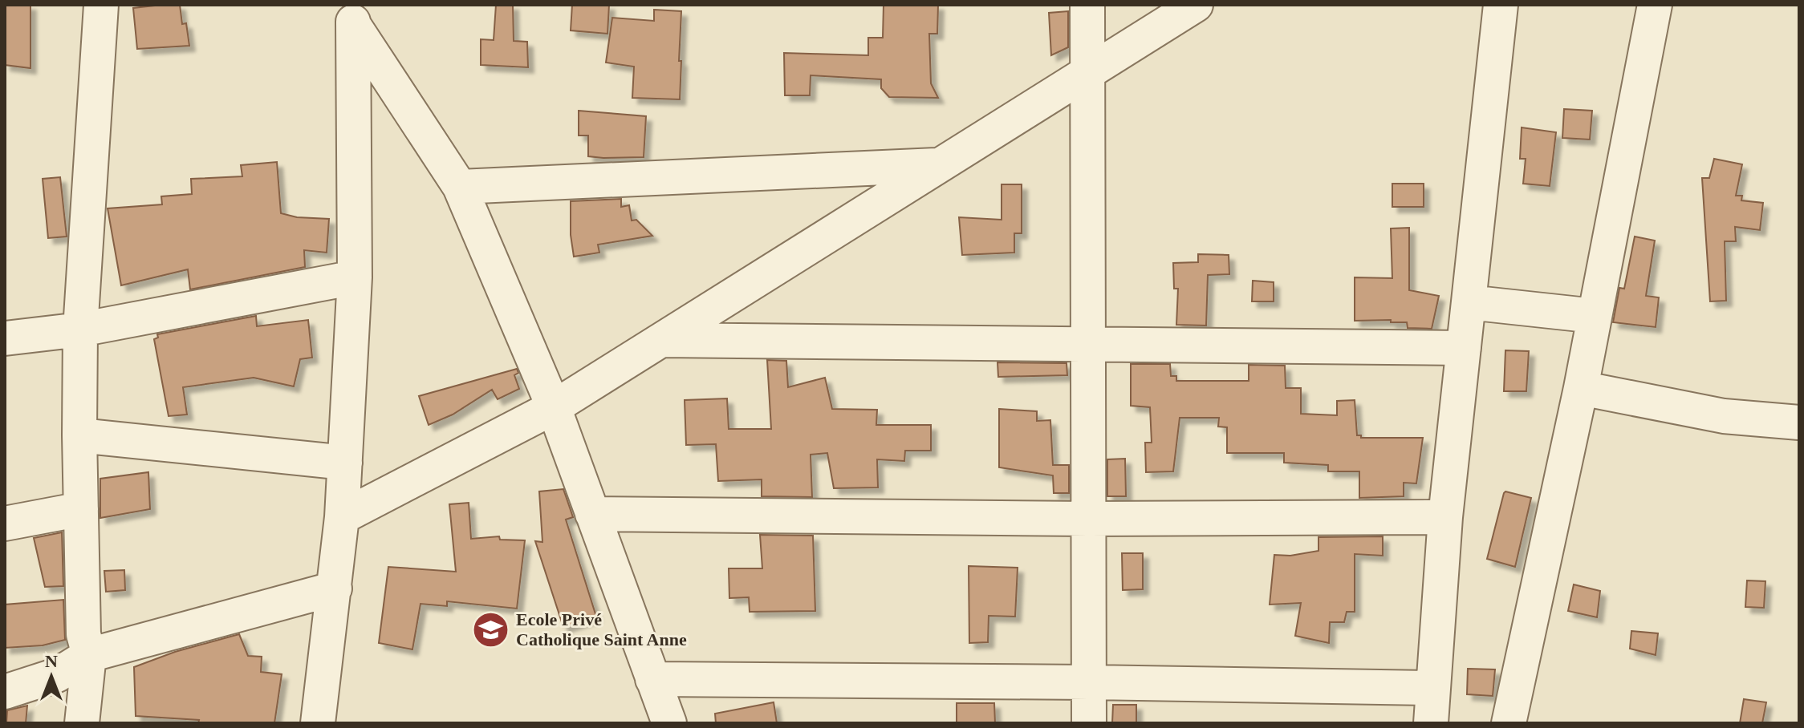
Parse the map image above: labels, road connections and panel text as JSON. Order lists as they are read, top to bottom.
{
  "places": {
    "school or university": ["Ecole Privé Catholique Saint Anne"]
  },
  "north": "top"
}
